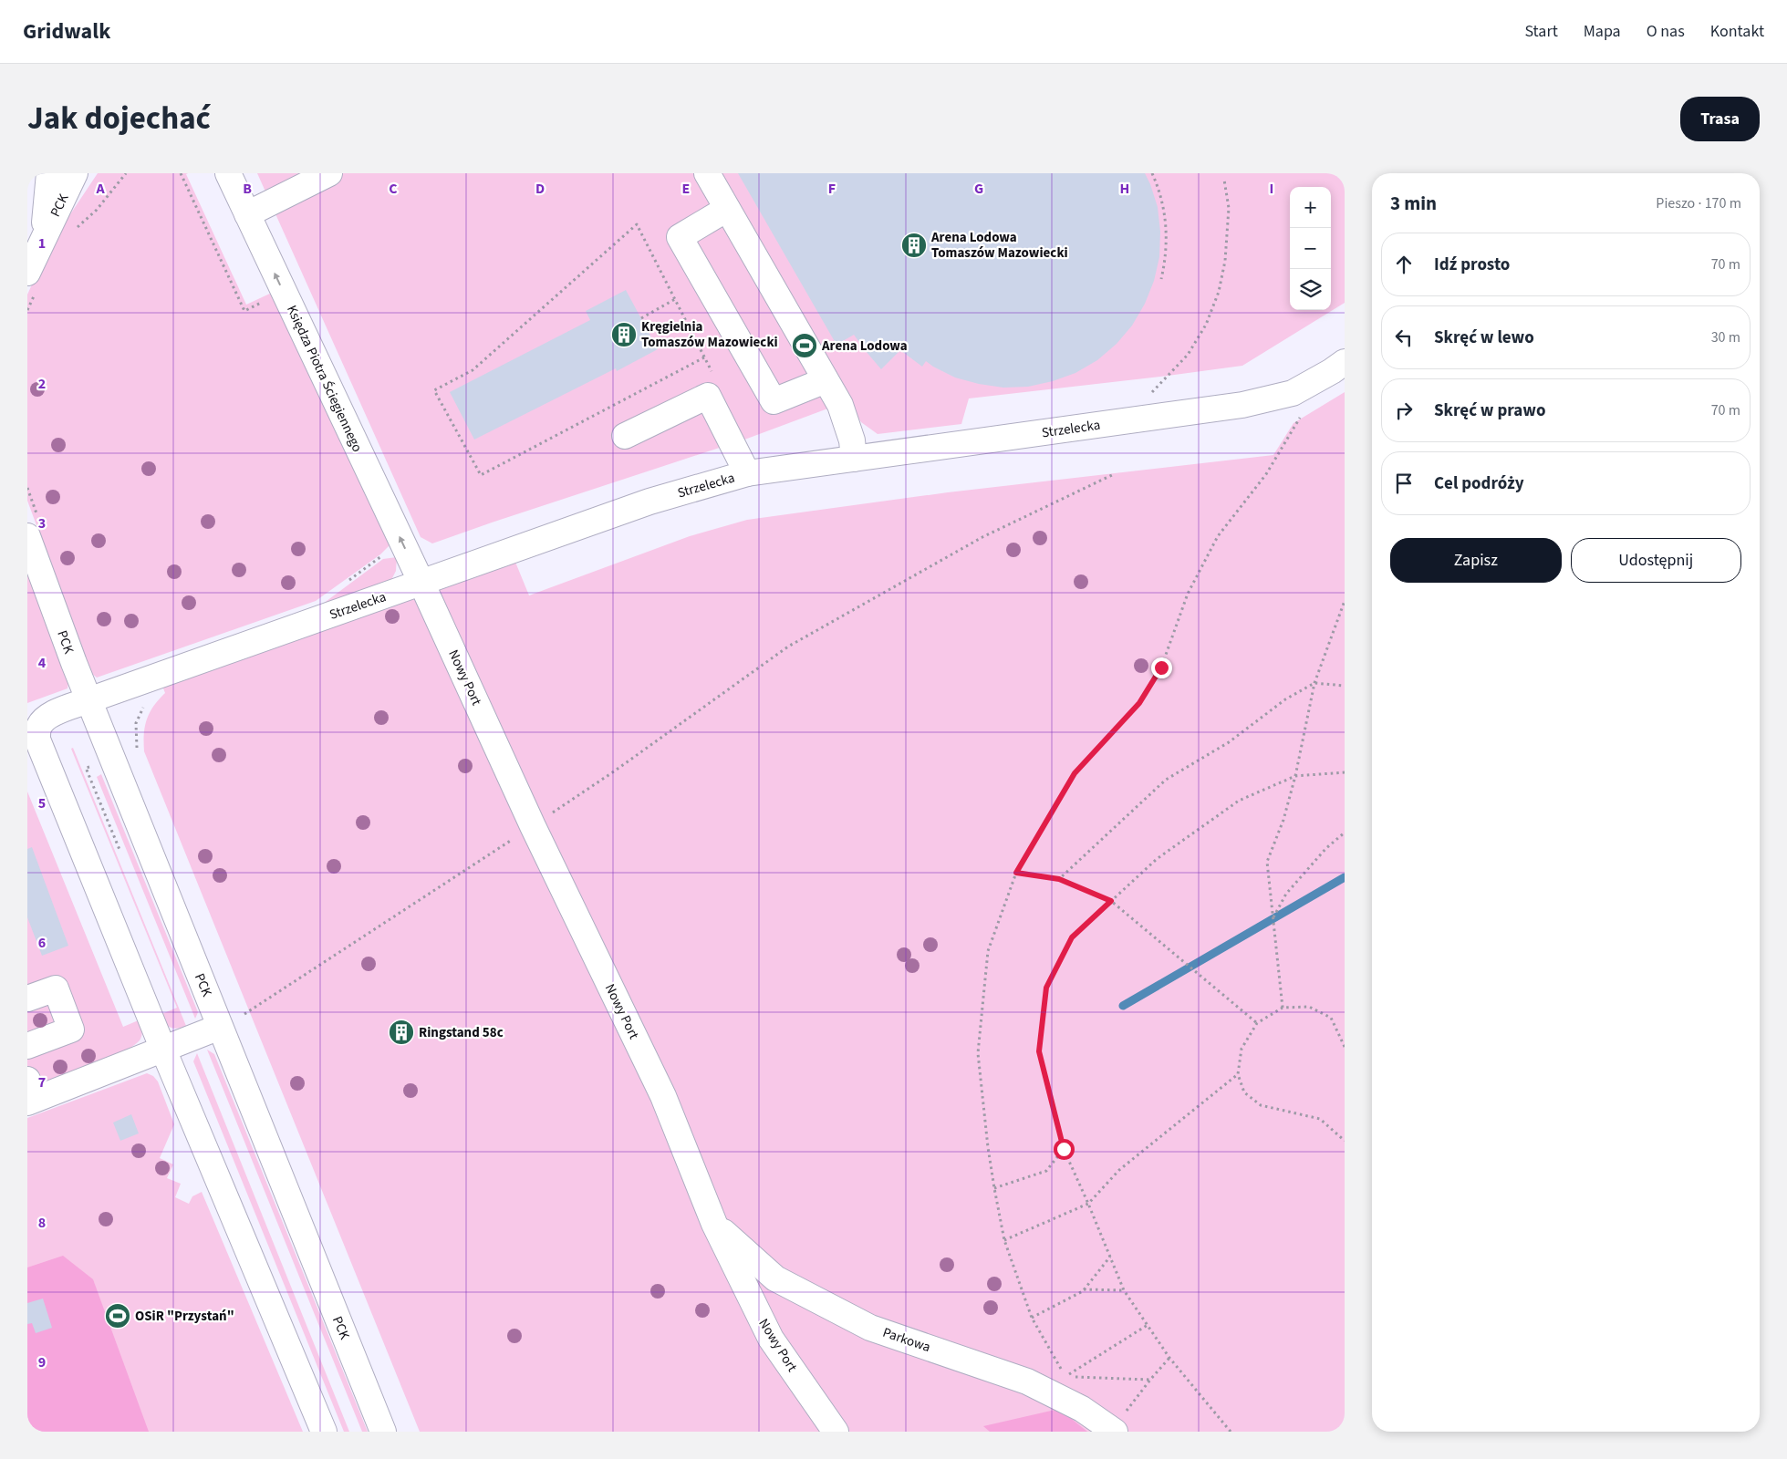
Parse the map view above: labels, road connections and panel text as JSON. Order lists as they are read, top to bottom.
{
  "streets": {
    "street": [
      "PCK",
      "Księdza Piotra Ściegiennego",
      "Strzelecka",
      "Nowy Port",
      "Parkowa"
    ]
  },
  "crossings": [
    ["PCK", "Strzelecka"],
    ["Księdza Piotra Ściegiennego", "Strzelecka"],
    ["Księdza Piotra Ściegiennego", "Nowy Port"],
    ["Strzelecka", "Nowy Port"],
    ["Nowy Port", "Parkowa"]
  ],
  "one_way": ["Księdza Piotra Ściegiennego"],
  "places": {
    "building": ["Arena Lodowa Tomaszów Mazowiecki", "Kręgielnia Tomaszów Mazowiecki", "Ringstand 58c"],
    "sports": ["Arena Lodowa", "OSiR \"Przystań\""]
  },
  "page": {
    "header": "Gridwalk",
    "nav": [
      "Start",
      "Mapa",
      "O nas",
      "Kontakt"
    ],
    "title": "Jak dojechać",
    "buttons": [
      "Trasa",
      ["Zapisz", "Udostępnij"]
    ],
    "heading": ["3 min", "Pieszo · 170 m"],
    "map_buttons": ["+", "−"],
    "list": [
      ["Idź prosto", "70 m"],
      ["Skręć w lewo", "30 m"],
      ["Skręć w prawo", "70 m"],
      "Cel podróży"
    ]
  },
  "grid": {
    "columns": [
      "A",
      "B",
      "C",
      "D",
      "E",
      "F",
      "G",
      "H",
      "I"
    ],
    "rows": [
      "1",
      "2",
      "3",
      "4",
      "5",
      "6",
      "7",
      "8",
      "9"
    ]
  }
}
